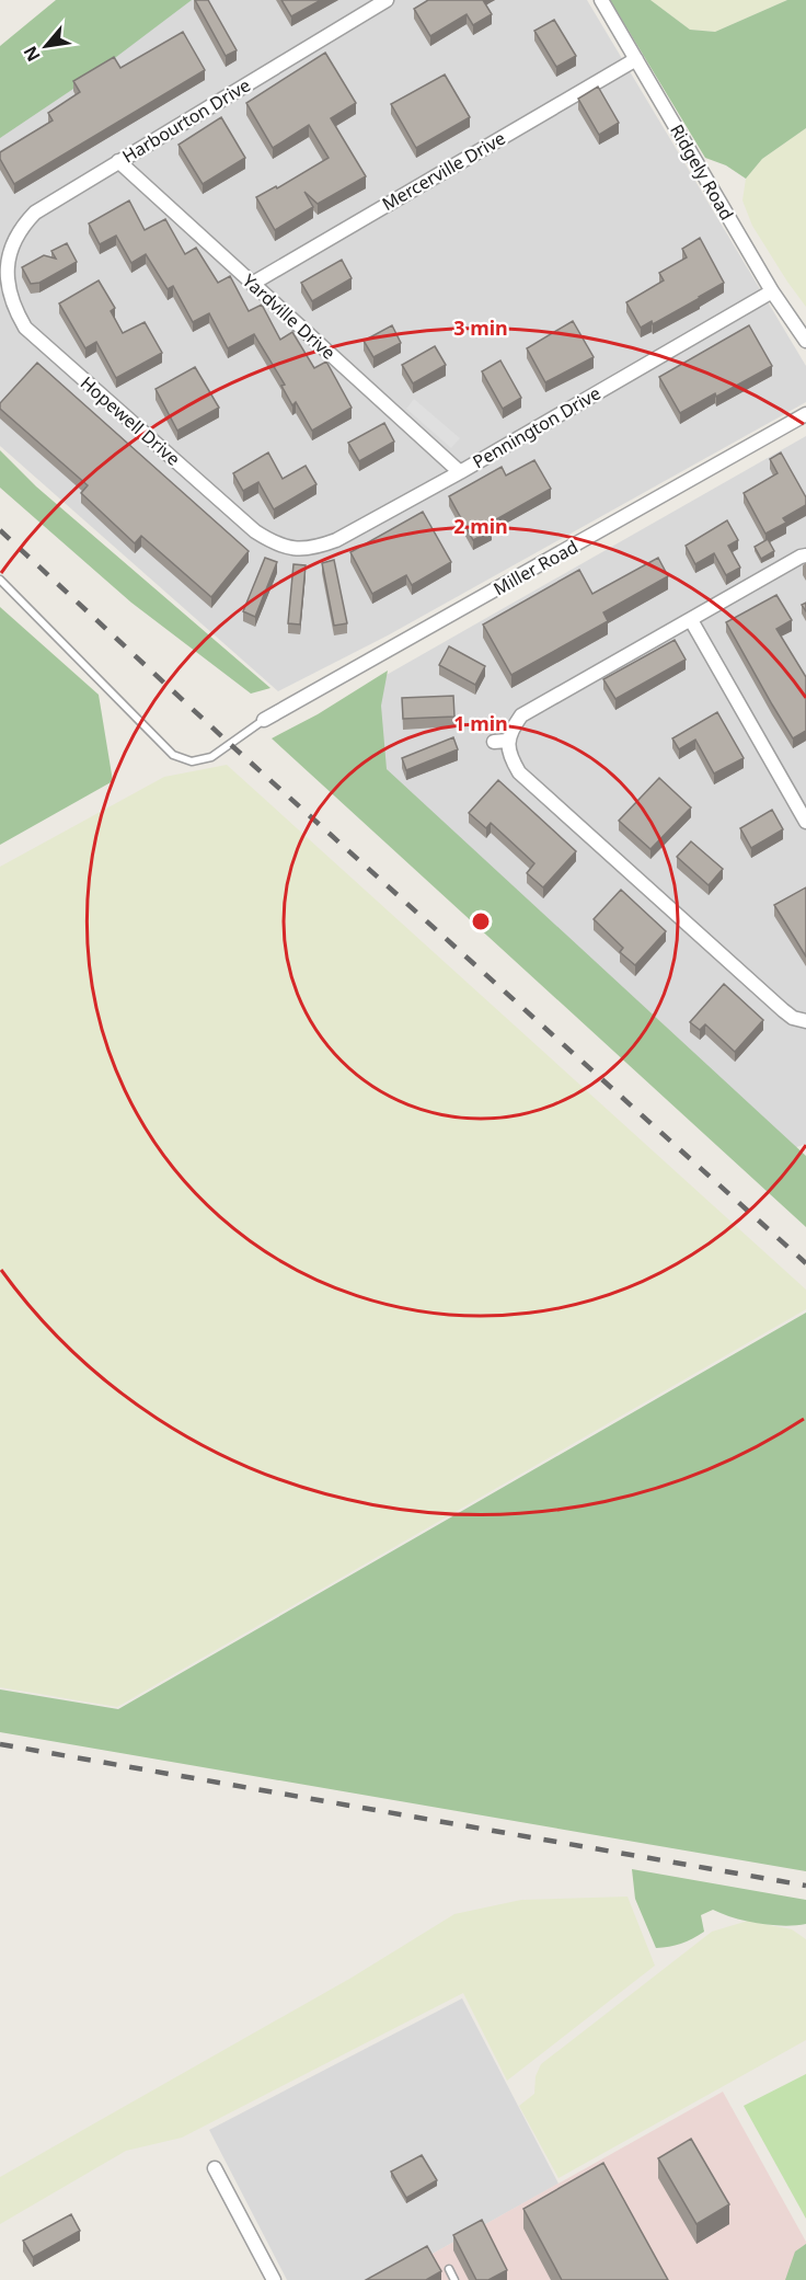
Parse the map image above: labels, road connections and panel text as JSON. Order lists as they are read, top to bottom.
{
  "streets": {
    "street": [
      "Harbourton Drive",
      "Mercerville Drive",
      "Ridgely Road",
      "Yardville Drive",
      "Hopewell Drive",
      "Pennington Drive",
      "Miller Road"
    ]
  },
  "crossings": [
    ["Harbourton Drive", "Yardville Drive"],
    ["Harbourton Drive", "Hopewell Drive"],
    ["Mercerville Drive", "Ridgely Road"],
    ["Mercerville Drive", "Yardville Drive"],
    ["Ridgely Road", "Pennington Drive"],
    ["Yardville Drive", "Pennington Drive"],
    ["Hopewell Drive", "Pennington Drive"]
  ],
  "north": "bottom left",
  "rings": ["3 min", "2 min", "1 min"]
}
